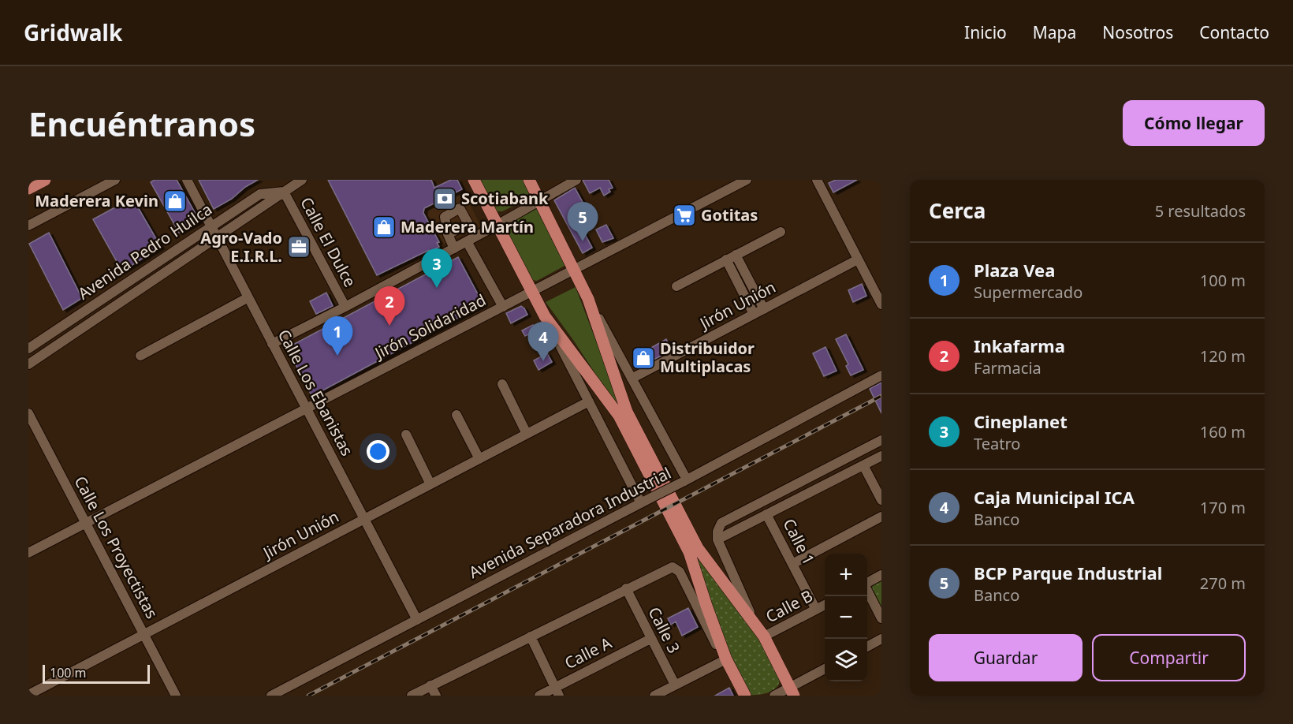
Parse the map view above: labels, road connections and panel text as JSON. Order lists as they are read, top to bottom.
{
  "streets": {
    "street": [
      "Calle El Dulce",
      "Avenida Pedro Huilca",
      "Jirón Unión",
      "Jirón Solidaridad",
      "Calle Los Ebanistas",
      "Avenida Separadora Industrial",
      "Calle 1",
      "Calle Los Proyectistas",
      "Calle B",
      "Calle 3",
      "Calle A"
    ]
  },
  "crossings": [
    ["Calle El Dulce", "Avenida Pedro Huilca"],
    ["Avenida Pedro Huilca", "Calle Los Ebanistas"],
    ["Jirón Unión", "Calle Los Ebanistas"],
    ["Jirón Unión", "Calle Los Proyectistas"],
    ["Jirón Solidaridad", "Calle Los Ebanistas"],
    ["Jirón Solidaridad", "Calle Los Proyectistas"],
    ["Calle Los Ebanistas", "Avenida Separadora Industrial"],
    ["Calle 1", "Calle B"],
    ["Calle 3", "Calle A"]
  ],
  "places": {
    "bank": ["Scotiabank"],
    "shop": ["Maderera Kevin", "Maderera Martín", "Distribuidor Multiplacas"],
    "supermarket": ["Gotitas"],
    "office": ["Agro-Vado E.I.R.L."]
  },
  "scale_bar": "100 m",
  "page": {
    "header": "Gridwalk",
    "nav": [
      "Inicio",
      "Mapa",
      "Nosotros",
      "Contacto"
    ],
    "buttons": [
      "Cómo llegar",
      ["Guardar", "Compartir"]
    ],
    "title": "Encuéntranos",
    "heading": ["Cerca", "5 resultados"],
    "pins": [
      "5",
      "3",
      "2",
      "1",
      "4"
    ],
    "list": [
      {
        "mark": "1",
        "name": "Plaza Vea",
        "note": "Supermercado",
        "value": "100 m"
      },
      {
        "mark": "2",
        "name": "Inkafarma",
        "note": "Farmacia",
        "value": "120 m"
      },
      {
        "mark": "3",
        "name": "Cineplanet",
        "note": "Teatro",
        "value": "160 m"
      },
      {
        "mark": "4",
        "name": "Caja Municipal ICA",
        "note": "Banco",
        "value": "170 m"
      },
      {
        "mark": "5",
        "name": "BCP Parque Industrial",
        "note": "Banco",
        "value": "270 m"
      }
    ],
    "map_buttons": ["+", "−"],
    "scale": "100 m"
  }
}
